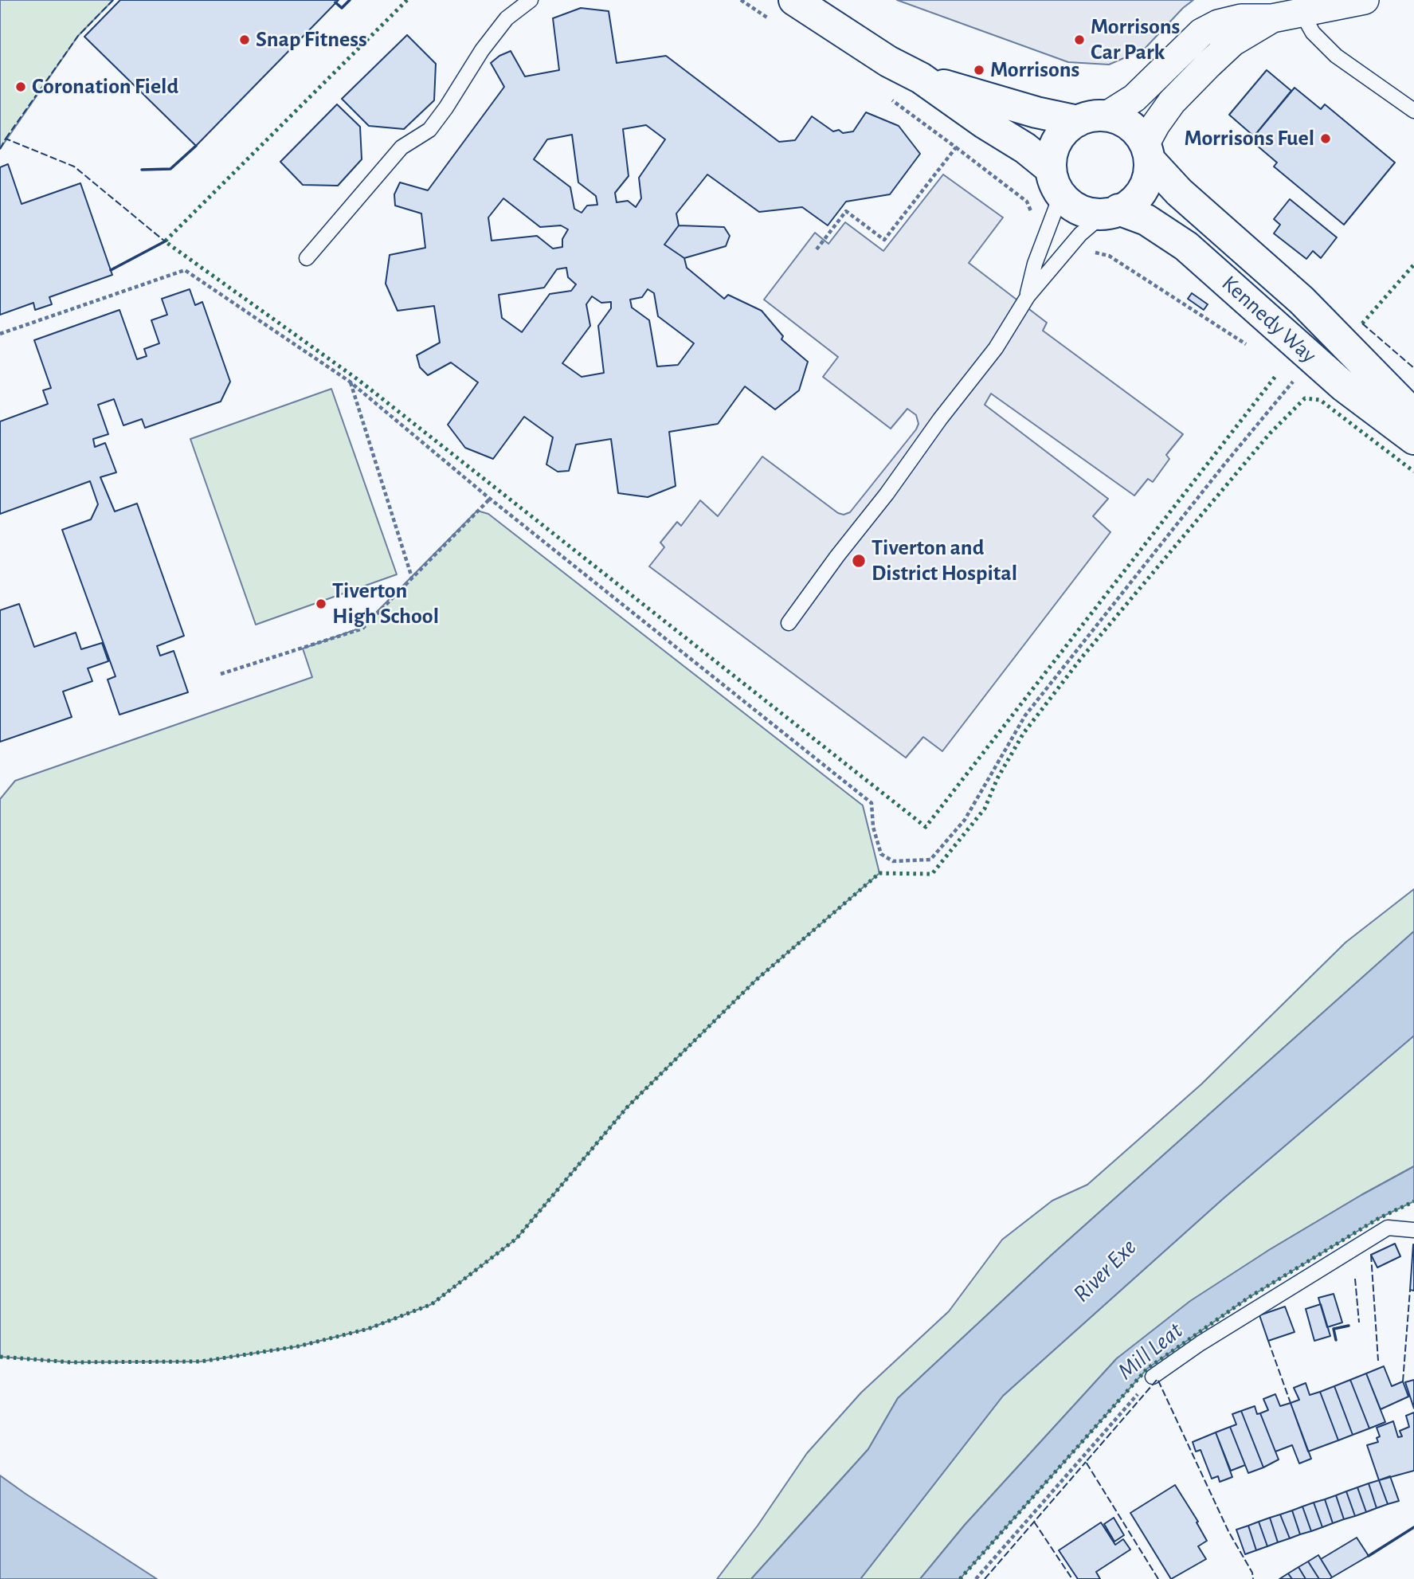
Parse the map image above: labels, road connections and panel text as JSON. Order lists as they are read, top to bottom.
{
  "streets": {
    "main road": ["Kennedy Way"]
  },
  "water": ["River Exe", "Mill Leat"],
  "places": [
    "Snap Fitness",
    "Morrisons Car Park",
    "Morrisons",
    "Coronation Field",
    "Morrisons Fuel",
    "Tiverton and District Hospital",
    "Tiverton High School"
  ]
}
